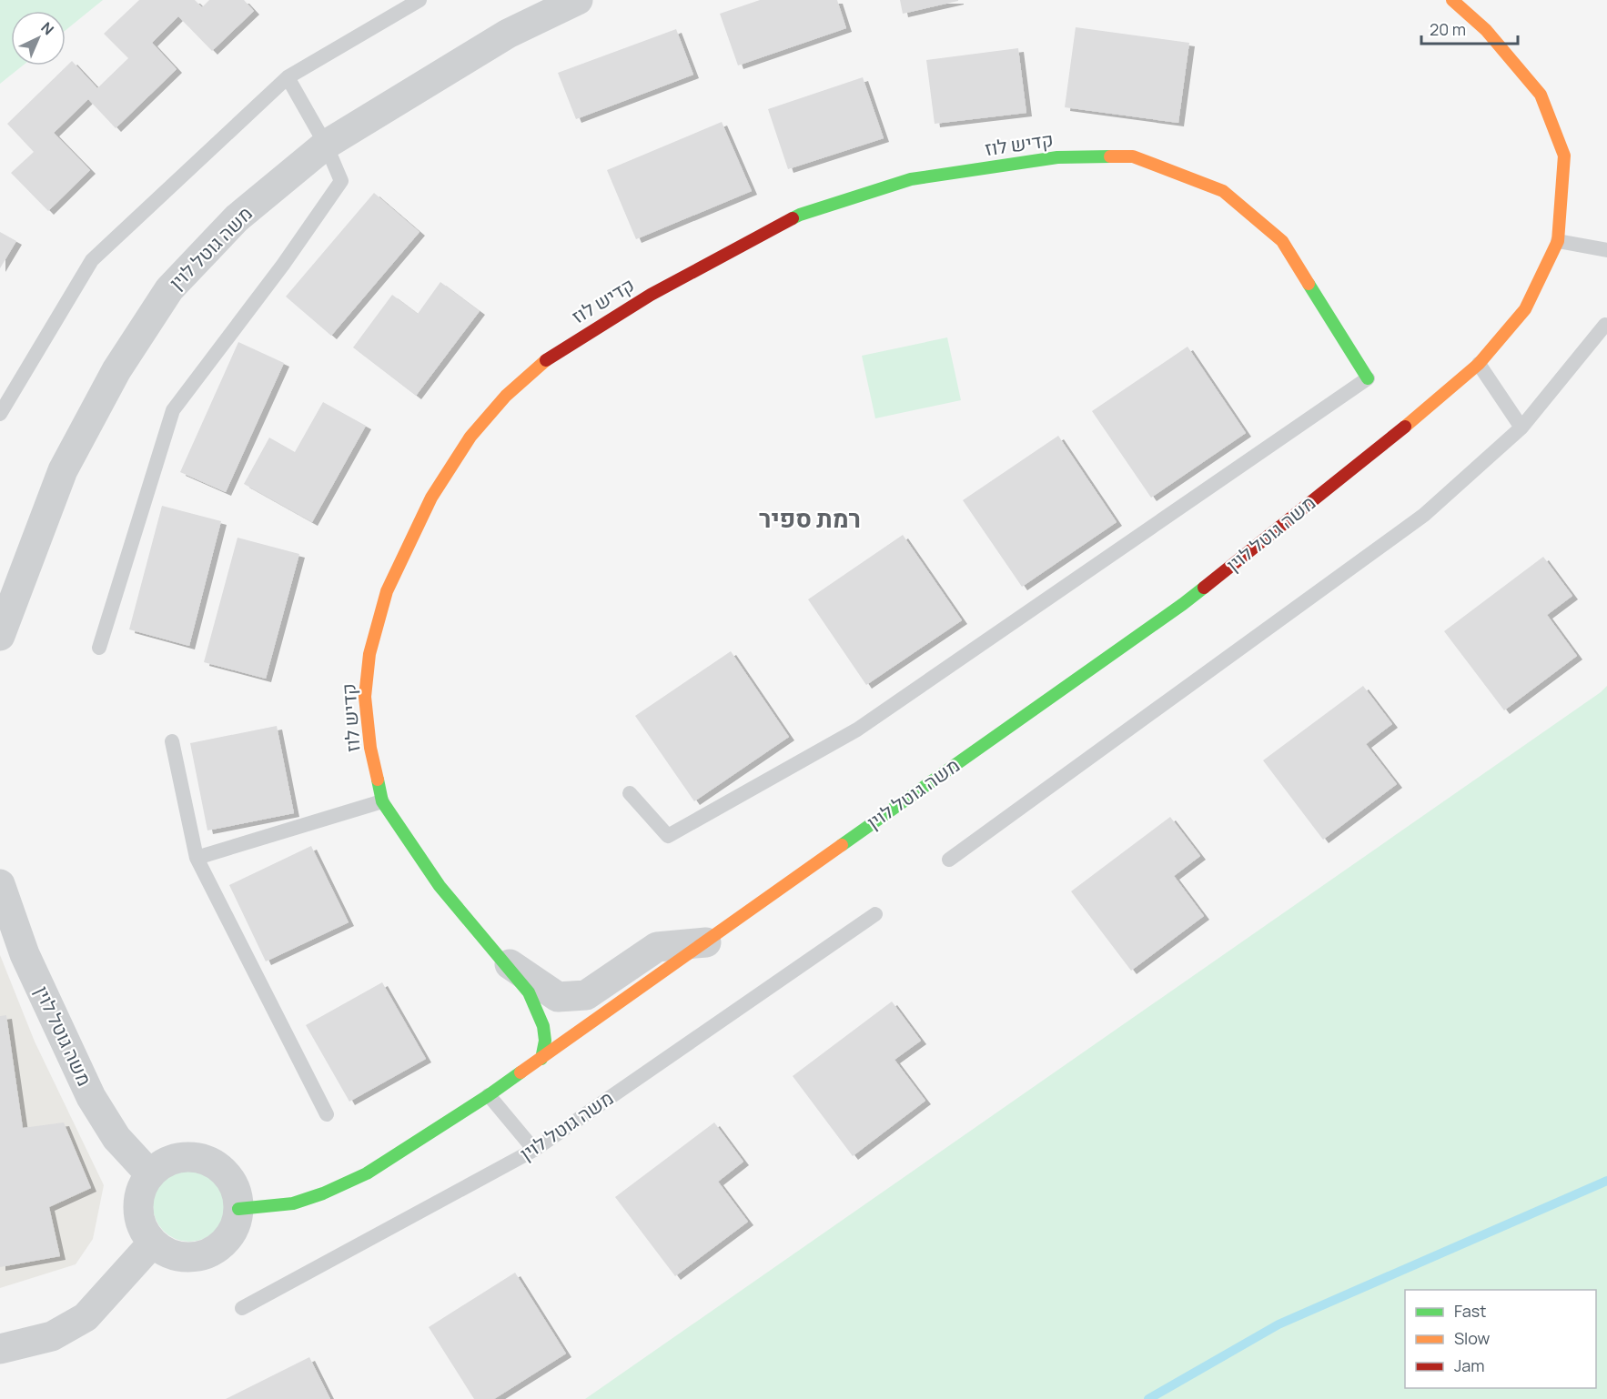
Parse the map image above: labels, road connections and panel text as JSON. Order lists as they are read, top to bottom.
{
  "streets": {
    "street": ["קדיש לוז", "משה גוטל לוין"]
  },
  "crossings": [
    ["קדיש לוז", "משה גוטל לוין"]
  ],
  "districts": ["רמת ספיר"],
  "legend": ["Fast", "Slow", "Jam"],
  "scale_bar": "20 m",
  "north": "top right"
}
